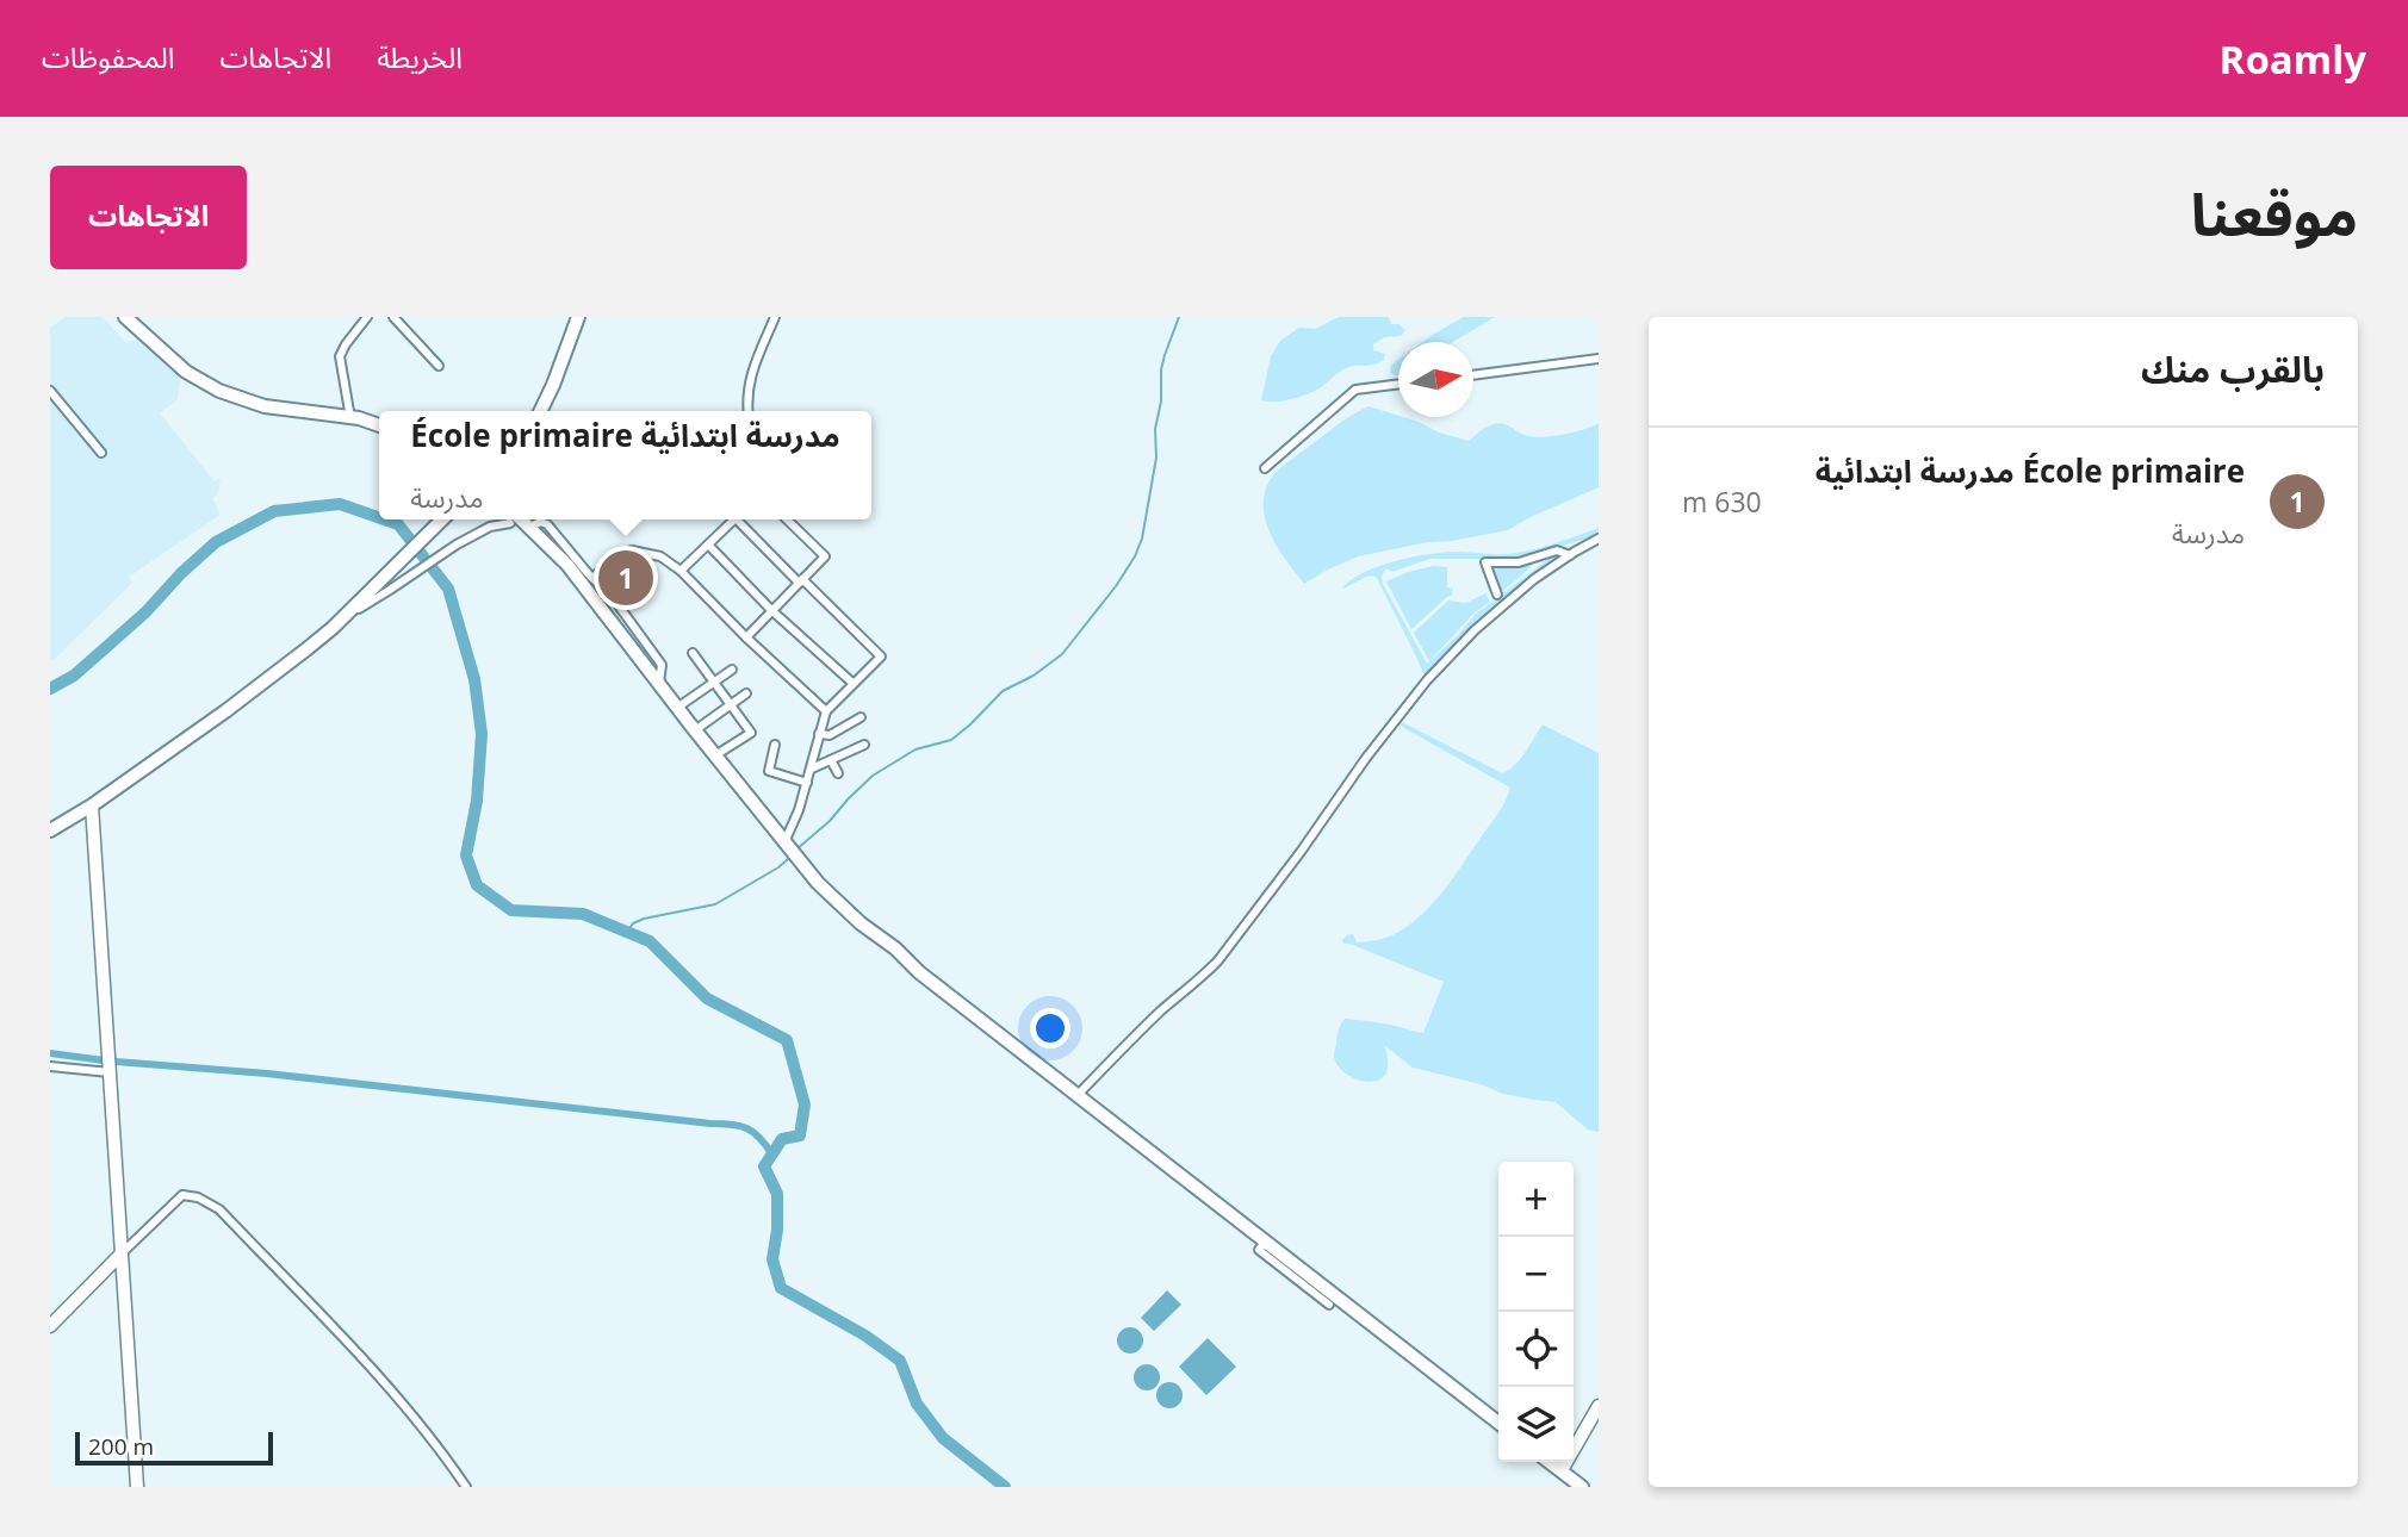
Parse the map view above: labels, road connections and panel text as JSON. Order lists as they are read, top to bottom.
{
  "scale_bar": "200 m",
  "north": "right",
  "page": {
    "header": "Roamly",
    "nav": ["الخريطة", "الاتجاهات", "المحفوظات"],
    "title": "موقعنا",
    "buttons": "الاتجاهات",
    "heading": "بالقرب منك",
    "popup": ["École primaire مدرسة ابتدائية", "مدرسة"],
    "list": [
      {
        "mark": "1",
        "name": "École primaire مدرسة ابتدائية",
        "note": "مدرسة",
        "value": "630 m"
      }
    ],
    "pins": "1",
    "map_buttons": ["+", "−"],
    "scale": "200 m"
  }
}
